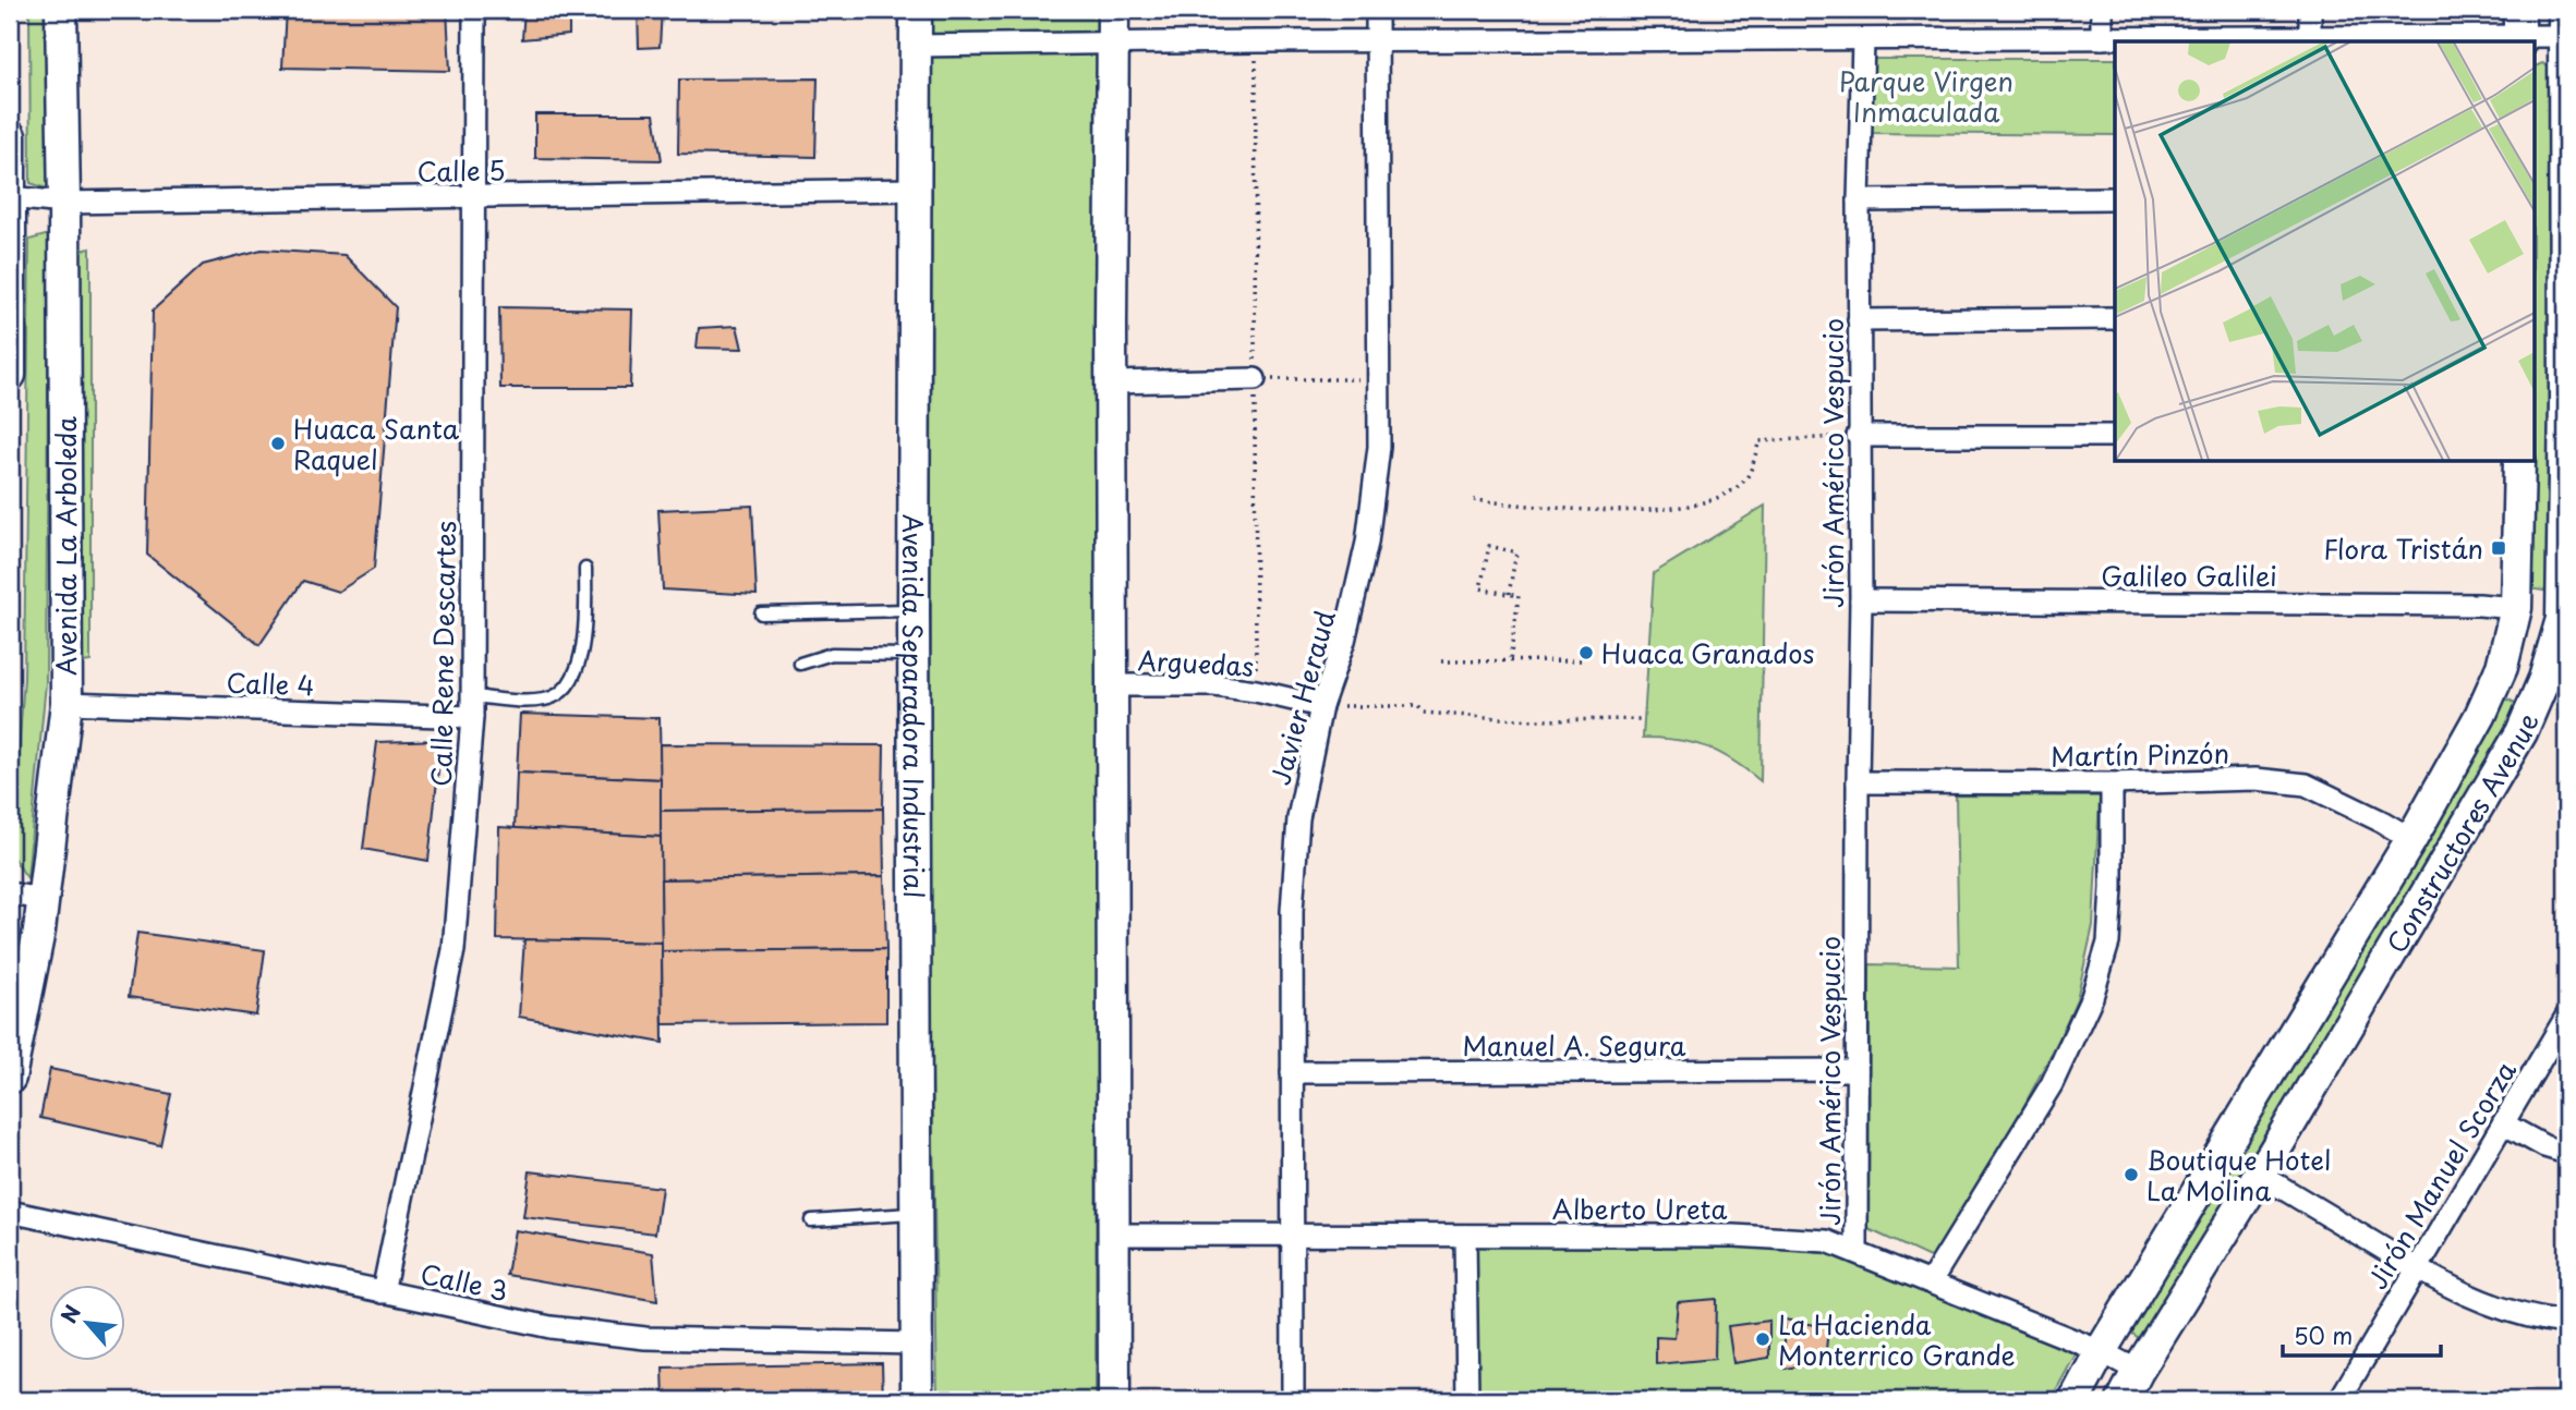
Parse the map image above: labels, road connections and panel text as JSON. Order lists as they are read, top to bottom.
{
  "streets": {
    "street": [
      "Calle 5",
      "Jirón Américo Vespucio",
      "Avenida La Arboleda",
      "Galileo Galilei",
      "Calle Rene Descartes",
      "Arguedas",
      "Calle 4",
      "Javier Heraud",
      "Avenida Separadora Industrial",
      "Martín Pinzón",
      "Constructores Avenue",
      "Manuel A. Segura",
      "Jirón Manuel Scorza",
      "Alberto Ureta",
      "Calle 3"
    ]
  },
  "crossings": [
    ["Calle 5", "Avenida La Arboleda"],
    ["Calle 5", "Calle Rene Descartes"],
    ["Calle 5", "Avenida Separadora Industrial"],
    ["Jirón Américo Vespucio", "Galileo Galilei"],
    ["Jirón Américo Vespucio", "Martín Pinzón"],
    ["Jirón Américo Vespucio", "Manuel A. Segura"],
    ["Jirón Américo Vespucio", "Alberto Ureta"],
    ["Avenida La Arboleda", "Calle 4"],
    ["Galileo Galilei", "Constructores Avenue"],
    ["Calle Rene Descartes", "Calle 4"],
    ["Calle Rene Descartes", "Calle 3"],
    ["Arguedas", "Javier Heraud"],
    ["Javier Heraud", "Manuel A. Segura"],
    ["Javier Heraud", "Alberto Ureta"],
    ["Avenida Separadora Industrial", "Calle 3"],
    ["Martín Pinzón", "Constructores Avenue"],
    ["Constructores Avenue", "Alberto Ureta"]
  ],
  "parks": ["Parque Virgen Inmaculada"],
  "places": {
    "other": [
      "Huaca Santa Raquel",
      "Huaca Granados",
      "Boutique Hotel La Molina",
      "La Hacienda Monterrico Grande"
    ],
    "transit": ["Flora Tristán"]
  },
  "scale_bar": "50 m",
  "north": "top left"
}
